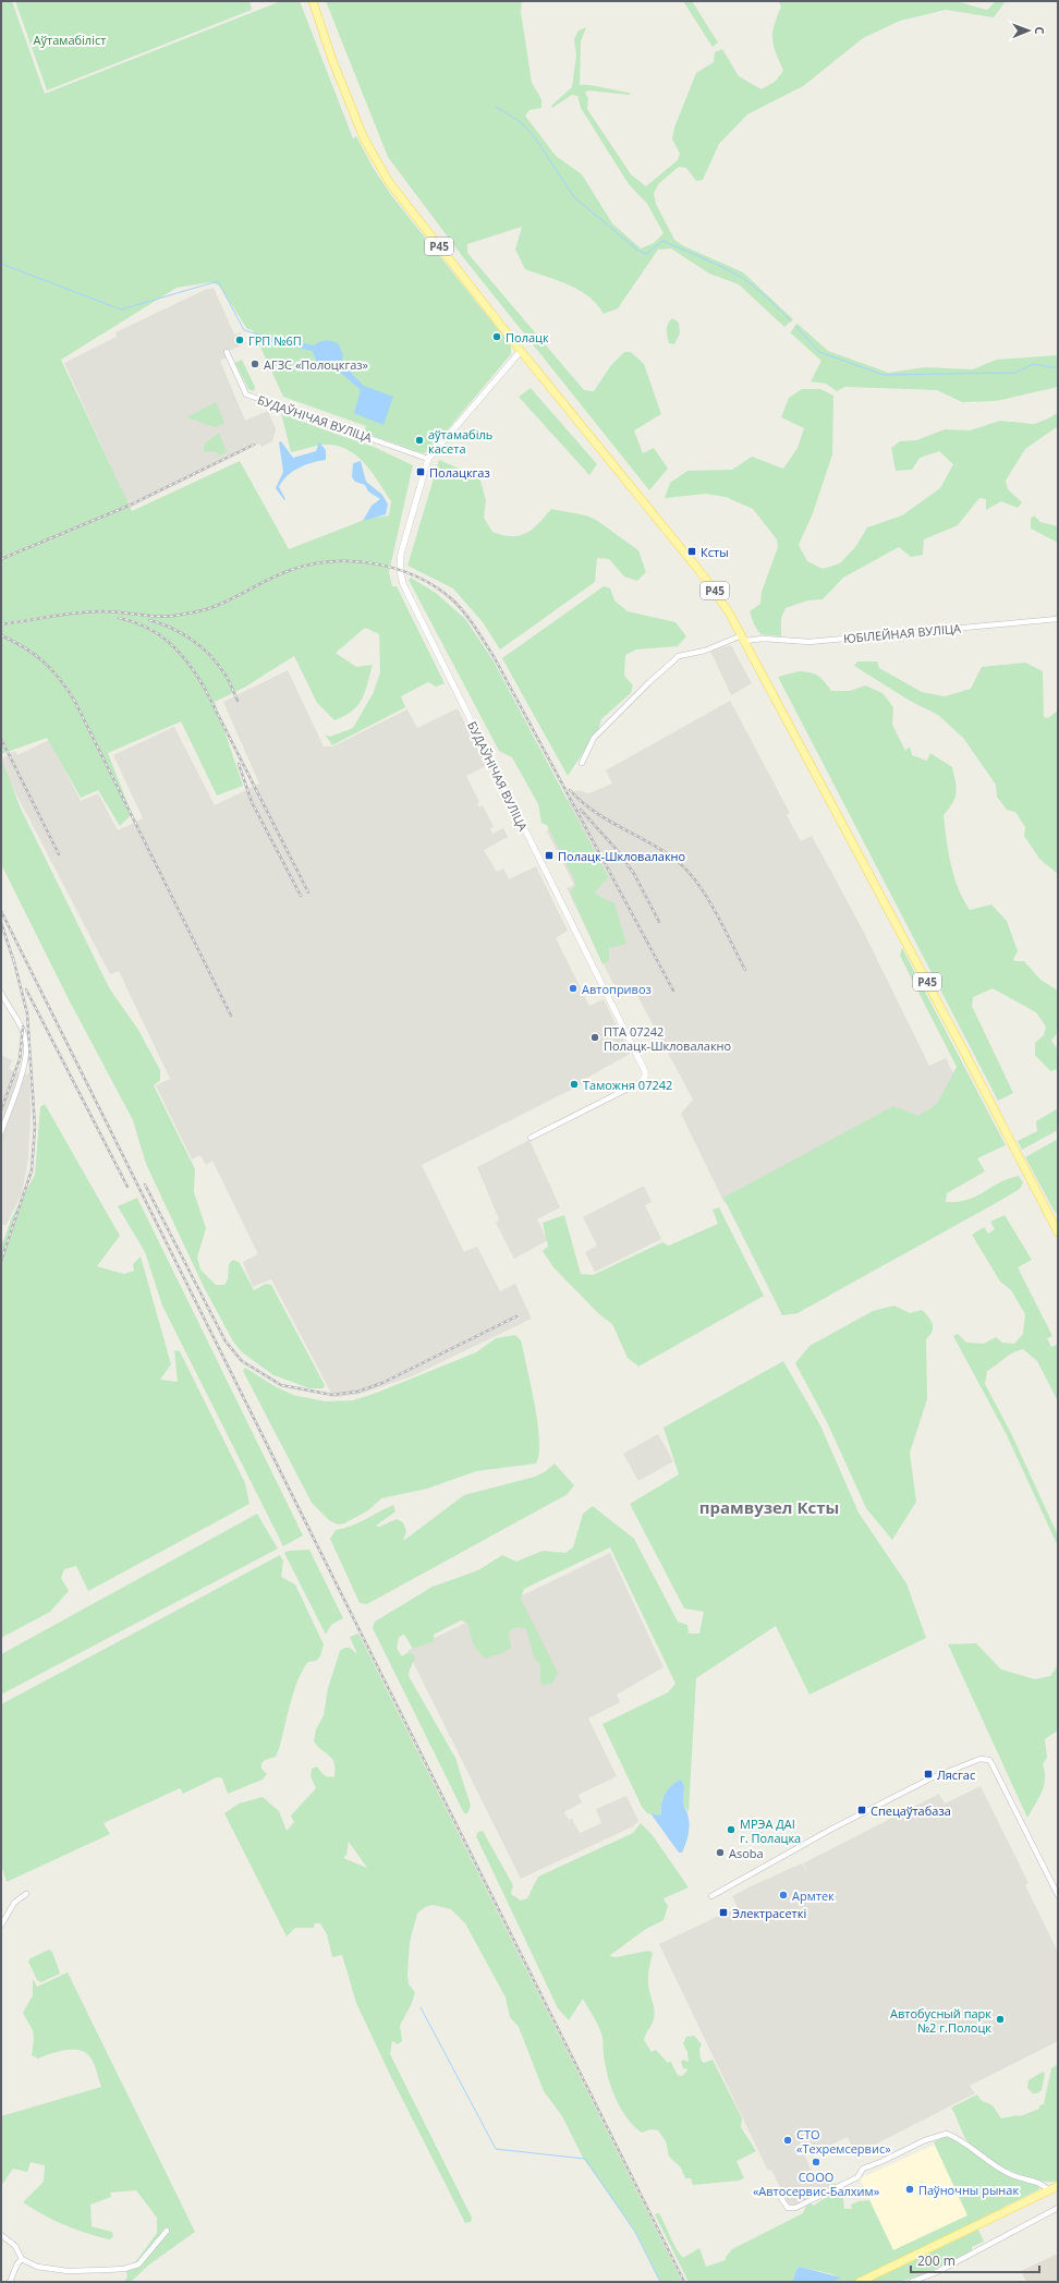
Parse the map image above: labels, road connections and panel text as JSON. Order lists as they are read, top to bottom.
{
  "streets": {
    "main road": ["Р45"],
    "street": ["БУДАЎНІЧАЯ ВУЛІЦА", "ЮБІЛЕЙНАЯ ВУЛІЦА"]
  },
  "crossings": [
    ["Р45", "БУДАЎНІЧАЯ ВУЛІЦА"],
    ["Р45", "ЮБІЛЕЙНАЯ ВУЛІЦА"]
  ],
  "districts": ["прамвузел Ксты"],
  "parks": ["Аўтамабіліст"],
  "places": {
    "other": [
      "Полацк",
      "ГРП №6П",
      "АГЗС «Полоцкгаз»",
      "аўтамабіль касета",
      "Автопривоз",
      "ПТА 07242 Полацк-Шкловалакно",
      "Таможня 07242",
      "МРЭА ДАІ г. Полацка",
      "Asoba",
      "Армтек",
      "Автобусный парк №2 г.Полоцк",
      "СТО «Техремсервис»",
      "СООО «Автосервис-Балхим»",
      "Паўночны рынак"
    ],
    "transit": [
      "Полацкгаз",
      "Ксты",
      "Полацк-Шкловалакно",
      "Лясгас",
      "Спецаўтабаза",
      "Электрасеткі"
    ]
  },
  "scale_bar": "200 m",
  "north": "right"
}
